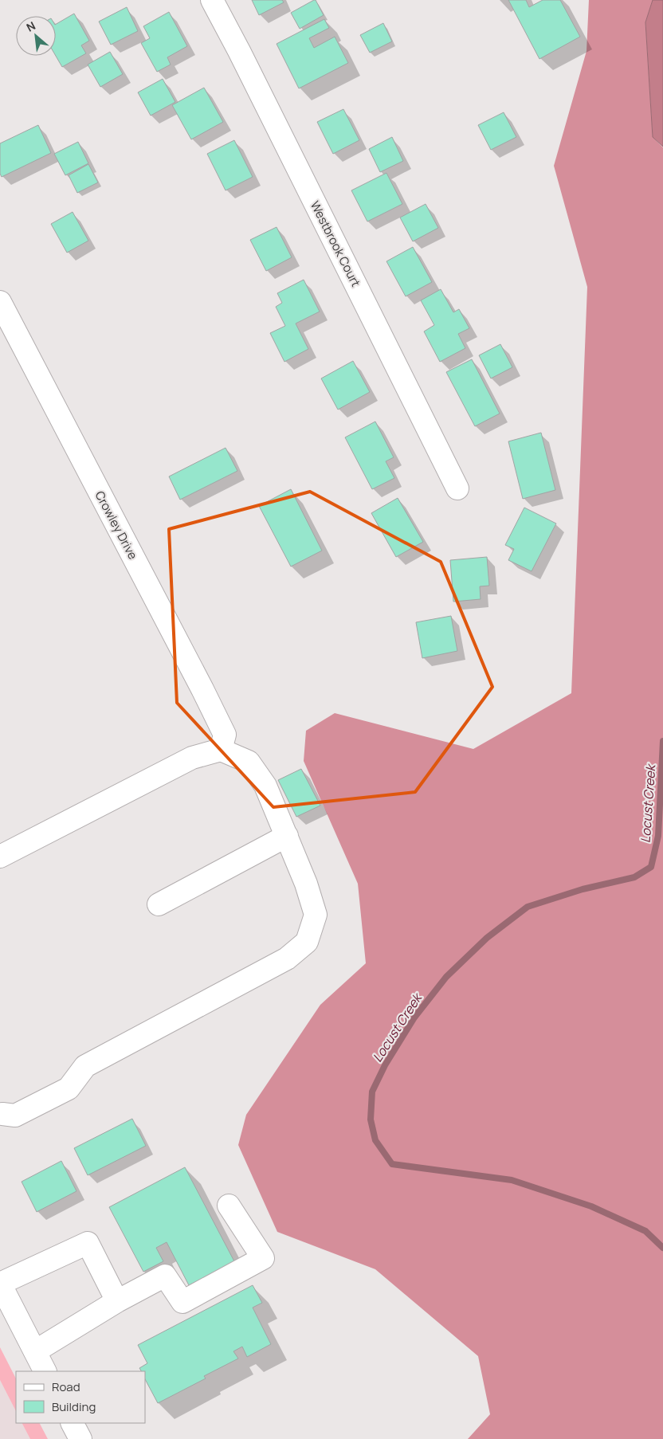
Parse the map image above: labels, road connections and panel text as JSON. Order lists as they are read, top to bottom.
{
  "streets": {
    "street": ["Westbrook Court", "Crowley Drive"]
  },
  "water": ["Locust Creek"],
  "legend": ["Road", "Building"],
  "north": "top left"
}
